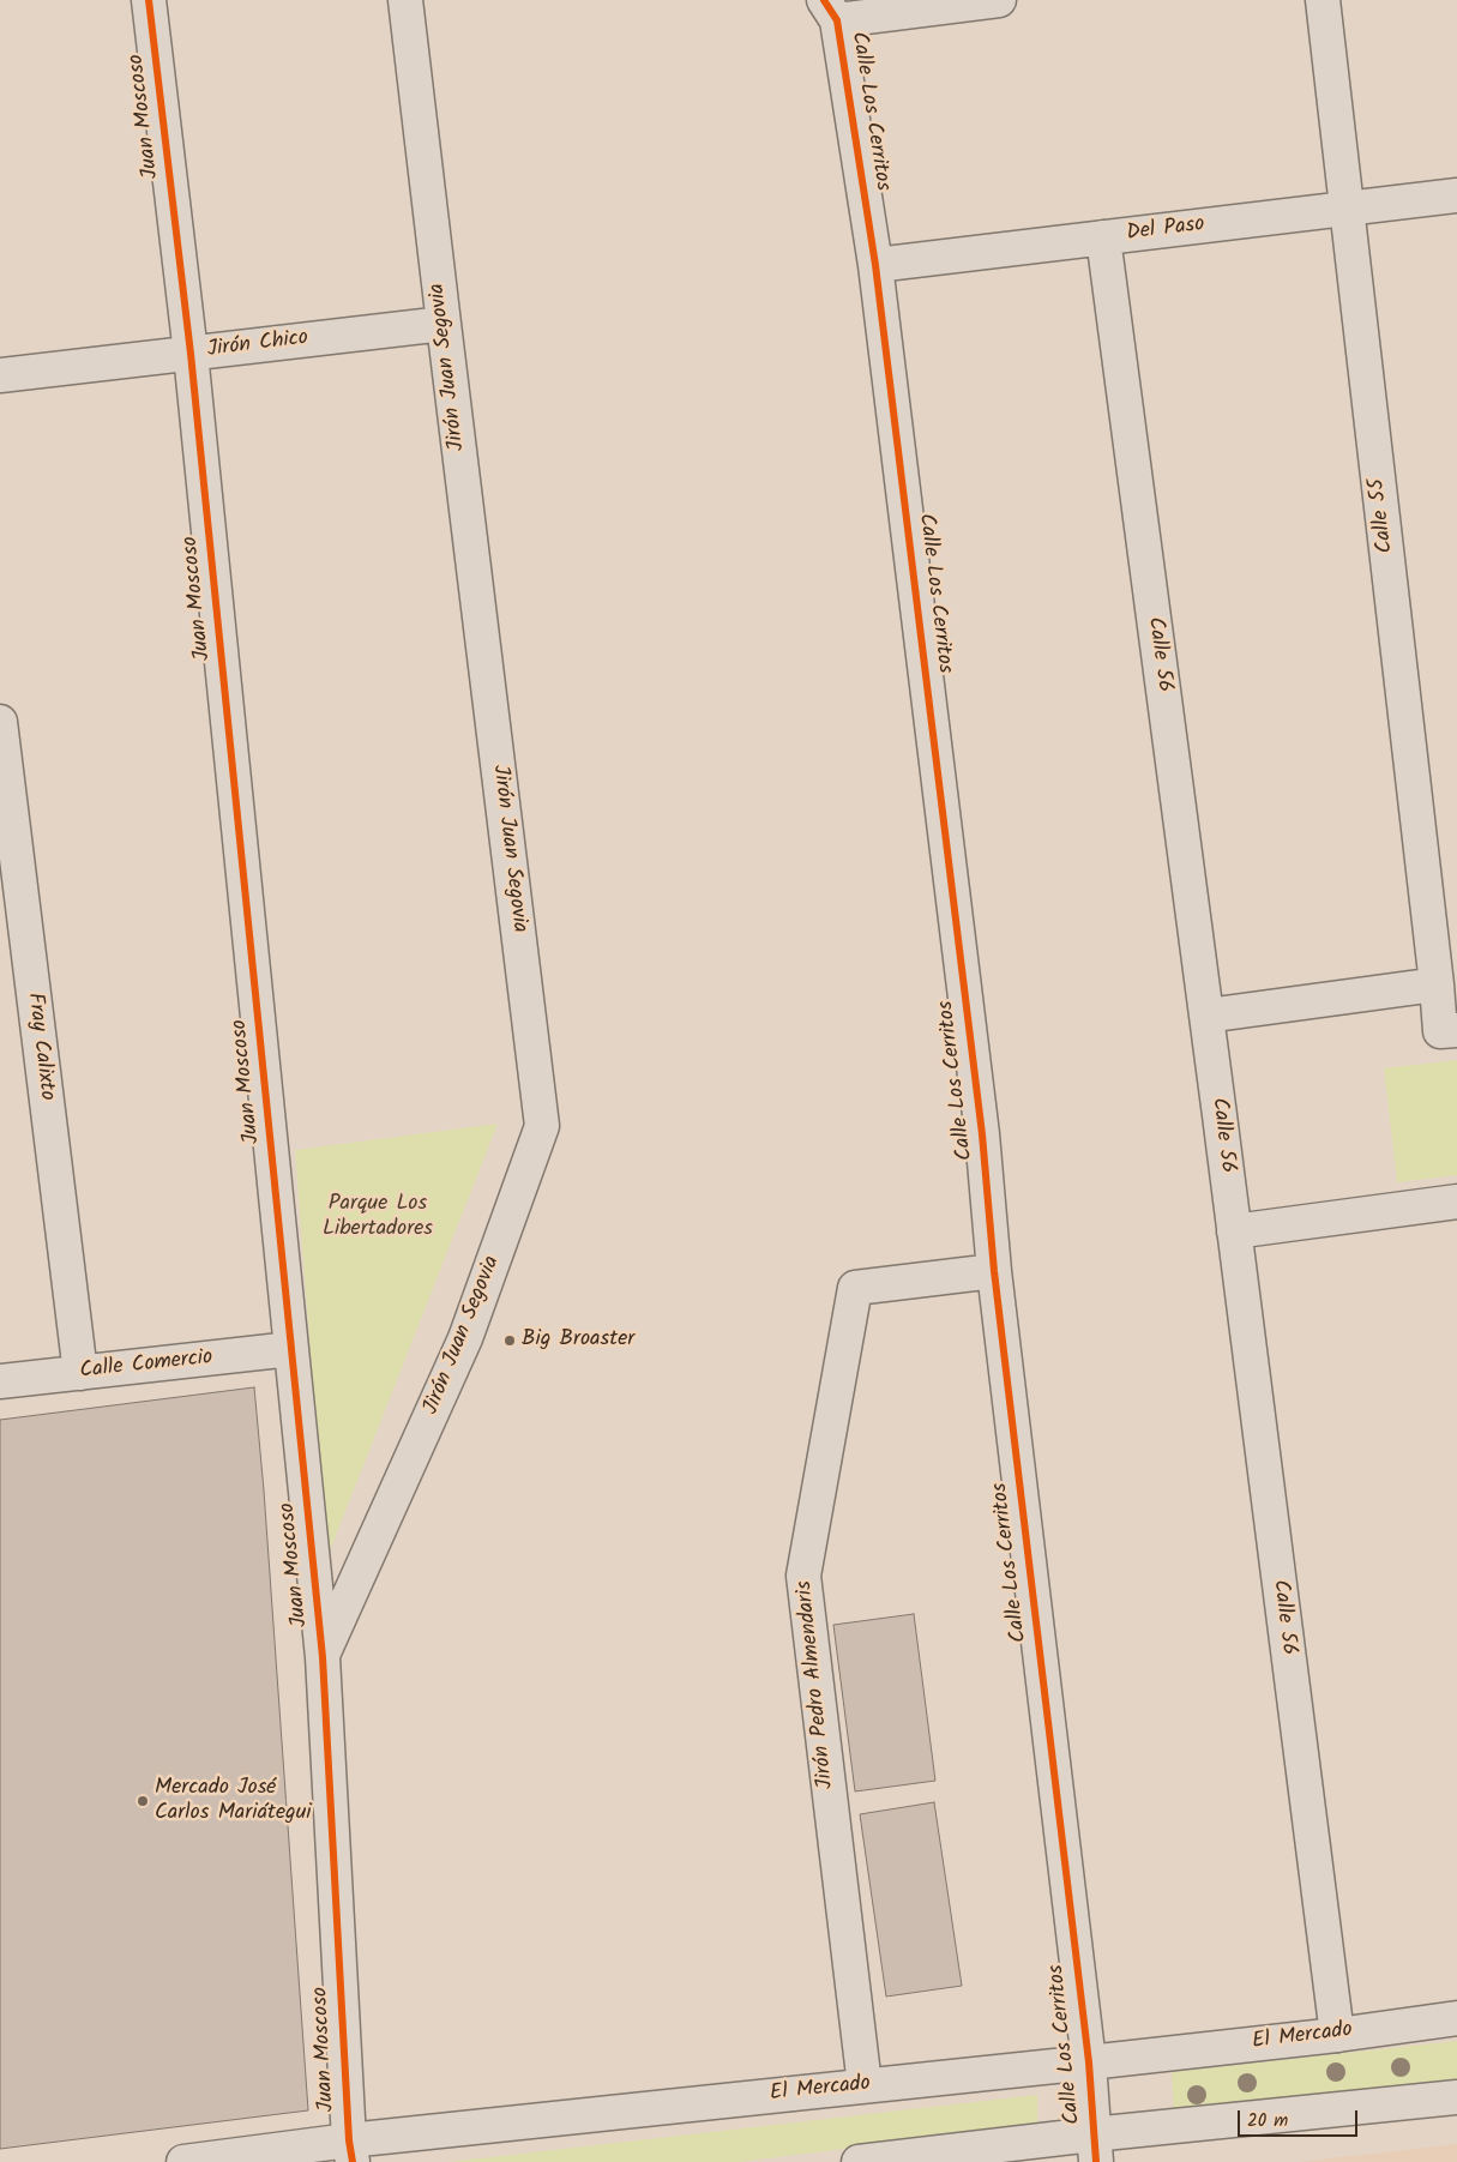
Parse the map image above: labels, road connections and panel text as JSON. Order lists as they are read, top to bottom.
{
  "streets": {
    "street": [
      "Calle Los Cerritos",
      "Juan Moscoso",
      "Del Paso",
      "Jirón Chico",
      "Jirón Juan Segovia",
      "Calle 55",
      "Calle 56",
      "Fray Calixto",
      "Calle Comercio",
      "Jirón Pedro Almendaris",
      "El Mercado"
    ]
  },
  "crossings": [
    ["Calle Los Cerritos", "Del Paso"],
    ["Calle Los Cerritos", "Jirón Pedro Almendaris"],
    ["Calle Los Cerritos", "El Mercado"],
    ["Juan Moscoso", "Jirón Chico"],
    ["Juan Moscoso", "Jirón Juan Segovia"],
    ["Juan Moscoso", "Calle Comercio"],
    ["Juan Moscoso", "El Mercado"],
    ["Del Paso", "Calle 55"],
    ["Del Paso", "Calle 56"],
    ["Jirón Chico", "Jirón Juan Segovia"],
    ["Calle 56", "El Mercado"],
    ["Fray Calixto", "Calle Comercio"],
    ["Jirón Pedro Almendaris", "El Mercado"]
  ],
  "parks": ["Parque Los Libertadores"],
  "places": ["Big Broaster", "Mercado José Carlos Mariátegui"],
  "scale_bar": "20 m"
}
